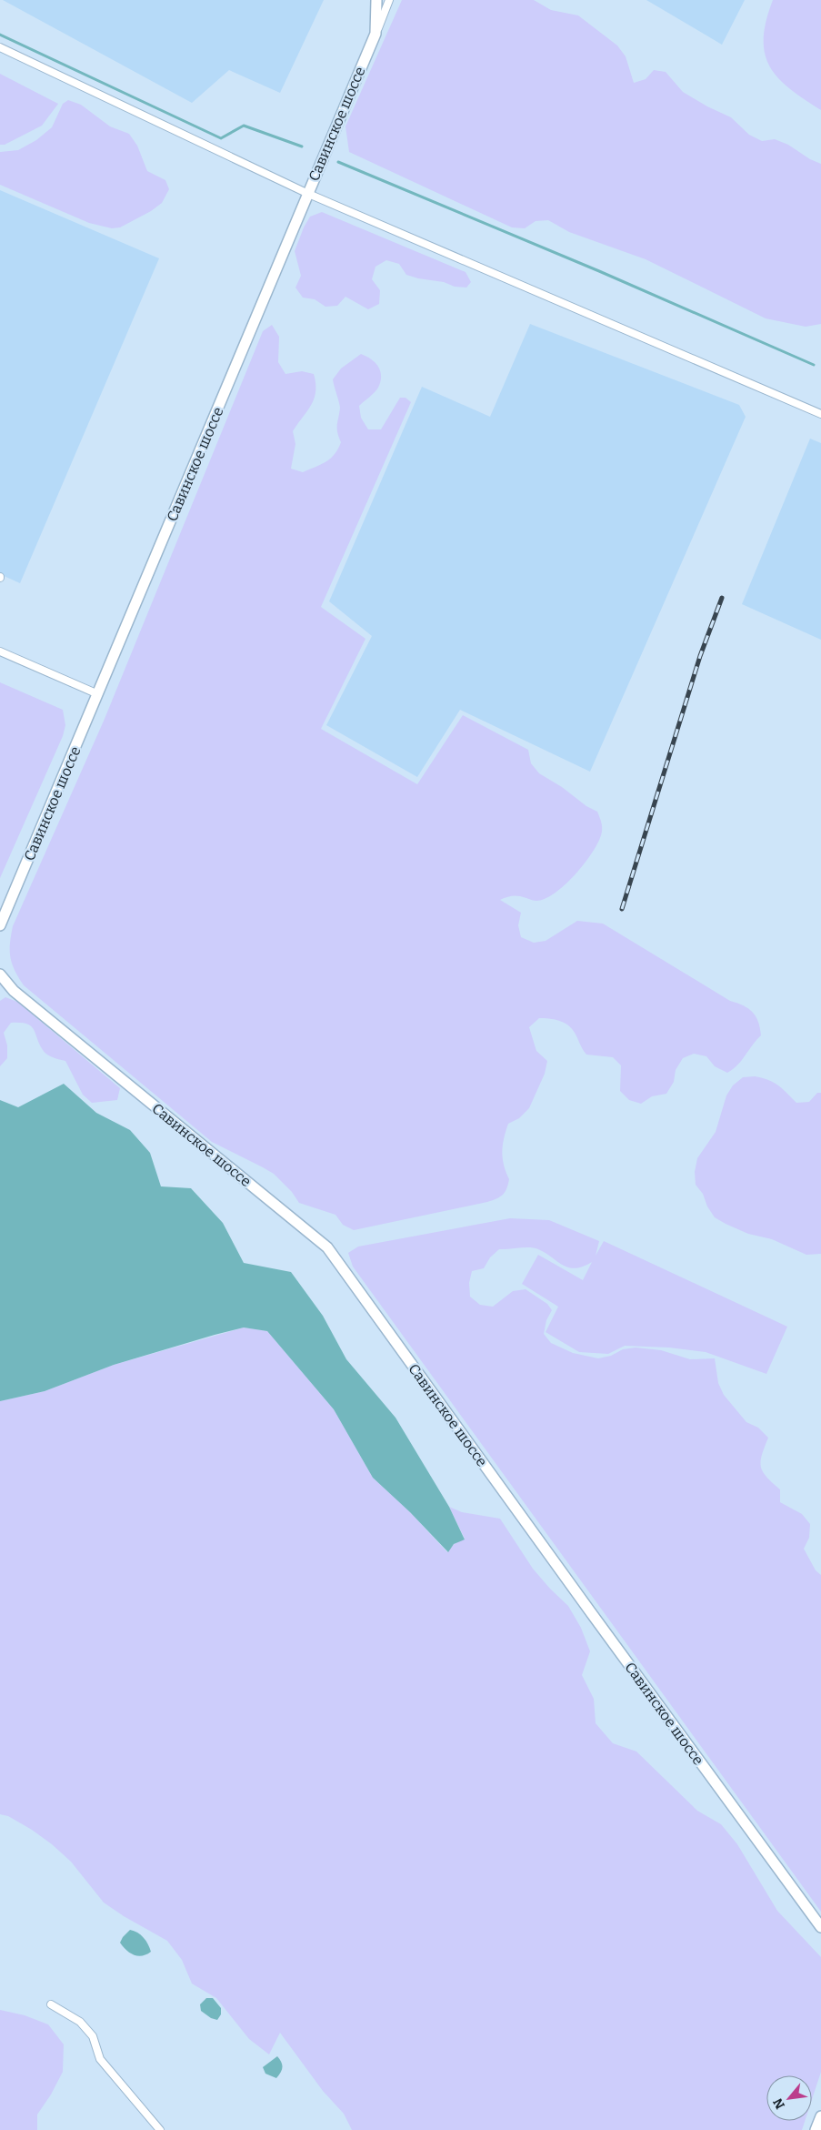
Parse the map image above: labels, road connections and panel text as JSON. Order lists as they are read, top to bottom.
{
  "streets": {
    "street": ["Савинское шоссе"]
  },
  "north": "bottom left"
}
